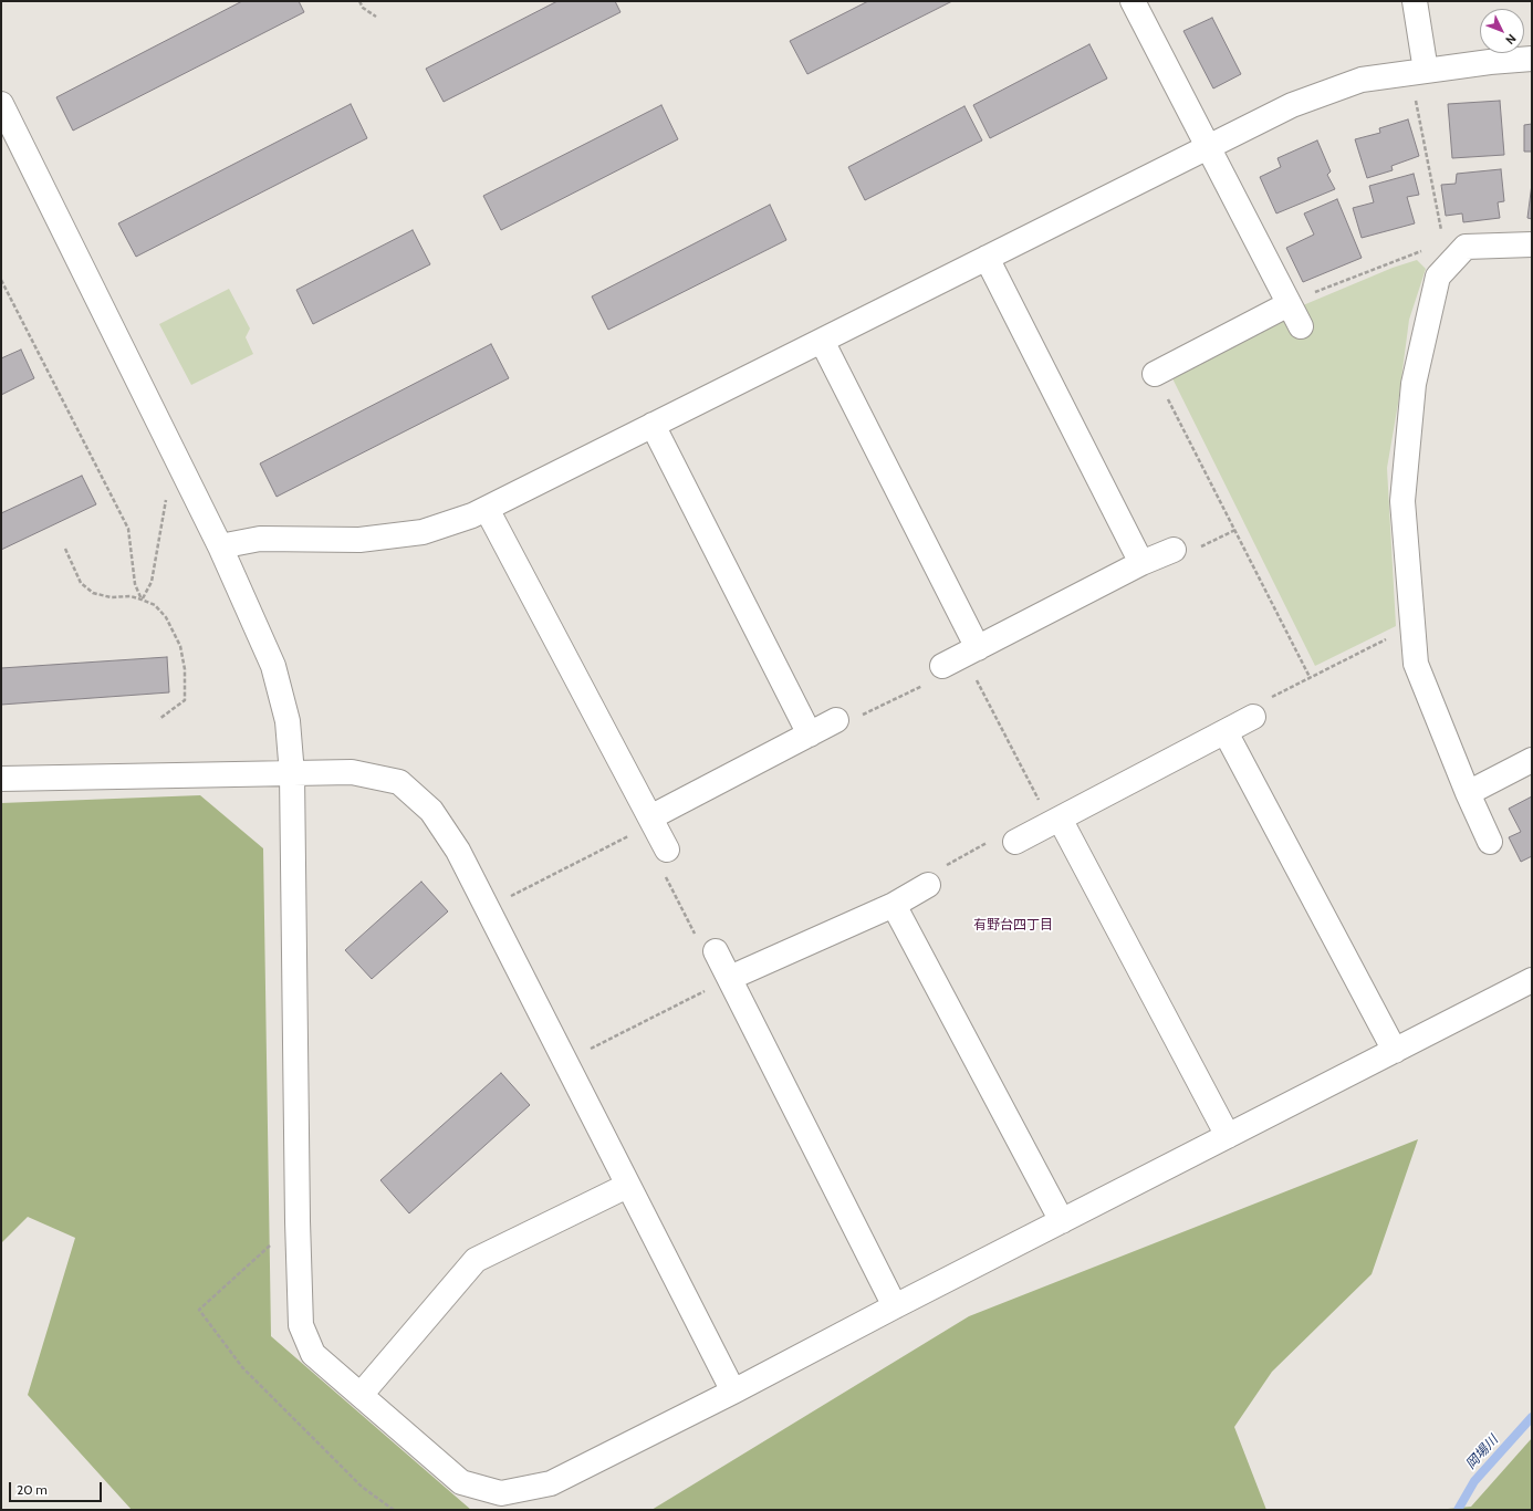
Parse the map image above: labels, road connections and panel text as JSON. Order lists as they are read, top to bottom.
{
  "districts": ["有野台四丁目"],
  "water": ["岡場川"],
  "scale_bar": "20 m",
  "north": "bottom right"
}
